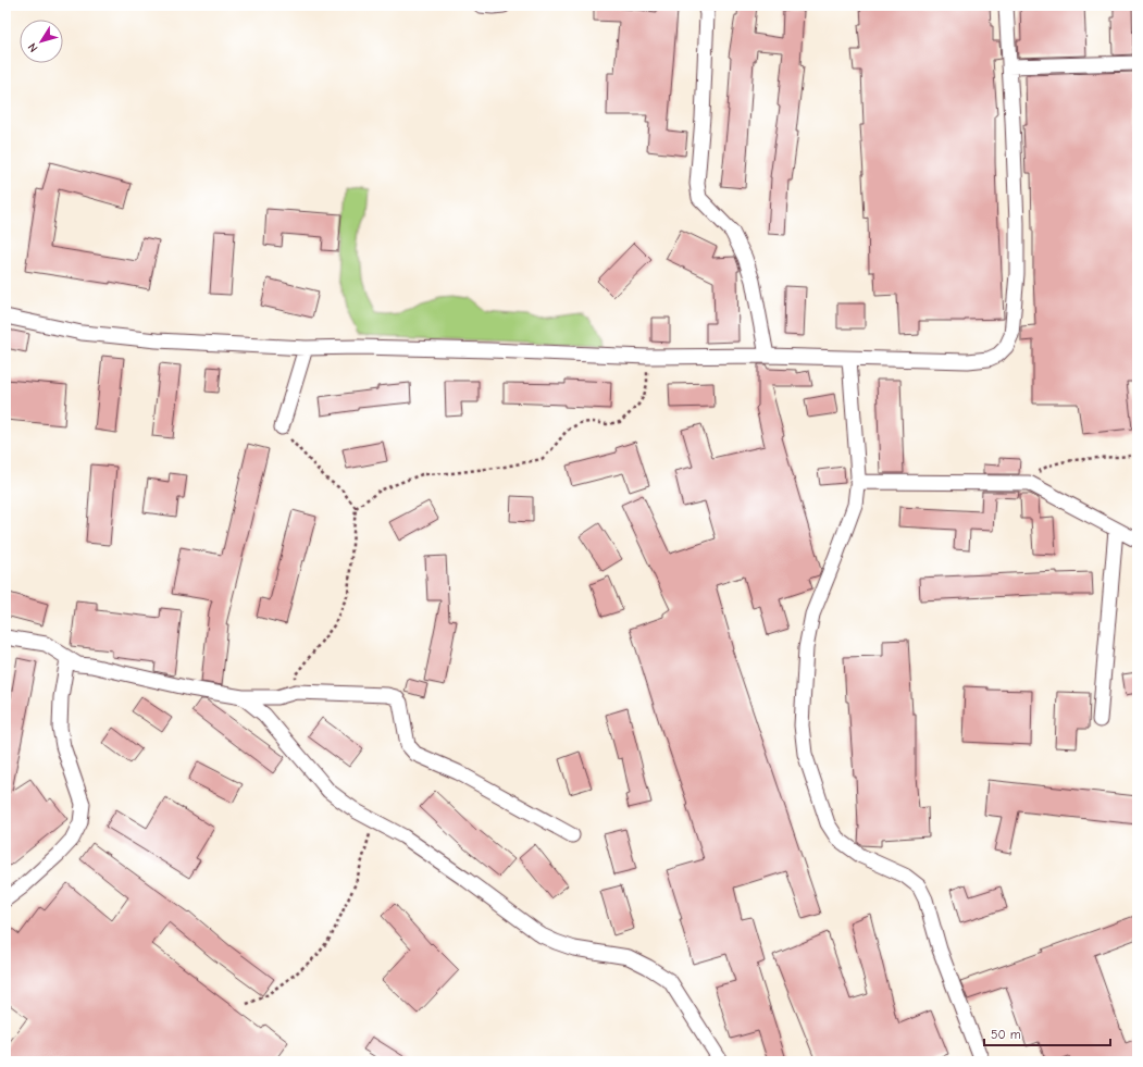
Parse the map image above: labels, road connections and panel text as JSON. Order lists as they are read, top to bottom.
{
  "scale_bar": "50 m",
  "north": "bottom left"
}
